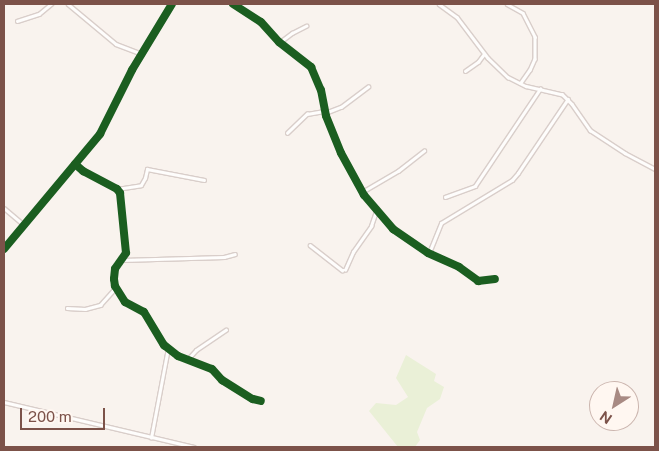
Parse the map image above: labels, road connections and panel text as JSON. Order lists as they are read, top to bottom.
{
  "scale_bar": "200 m",
  "north": "bottom left"
}
